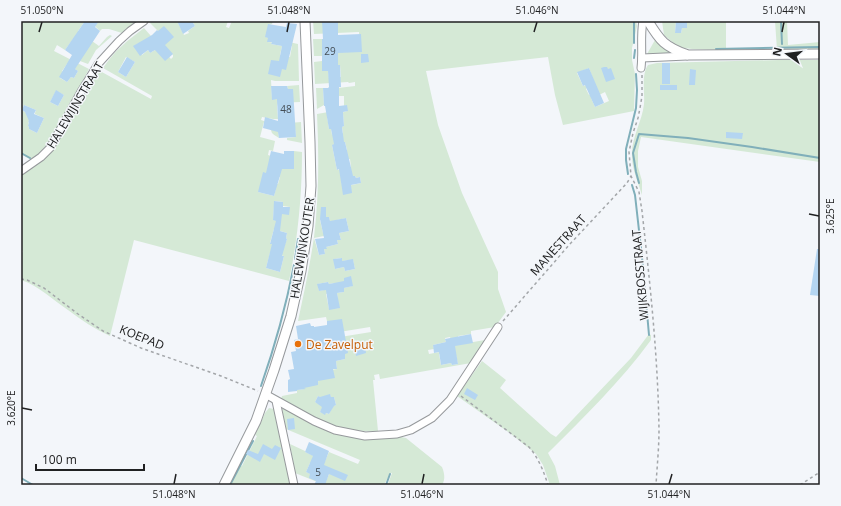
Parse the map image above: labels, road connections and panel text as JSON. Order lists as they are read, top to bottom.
{
  "streets": {
    "street": ["HALEWIJNSTRAAT", "HALEWIJNKOUTER"],
    "path": ["MANESTRAAT", "WIJKBOSSTRAAT", "KOEPAD"]
  },
  "crossings": [
    ["MANESTRAAT", "WIJKBOSSTRAAT"],
    ["HALEWIJNKOUTER", "KOEPAD"]
  ],
  "places": ["De Zavelput"],
  "house_numbers": ["29", "48", "5"],
  "scale_bar": "100 m",
  "north": "left",
  "coordinates": [
    "51.050°N",
    "51.048°N",
    "51.046°N",
    "51.044°N",
    "3.625°E",
    "3.620°E"
  ]
}
